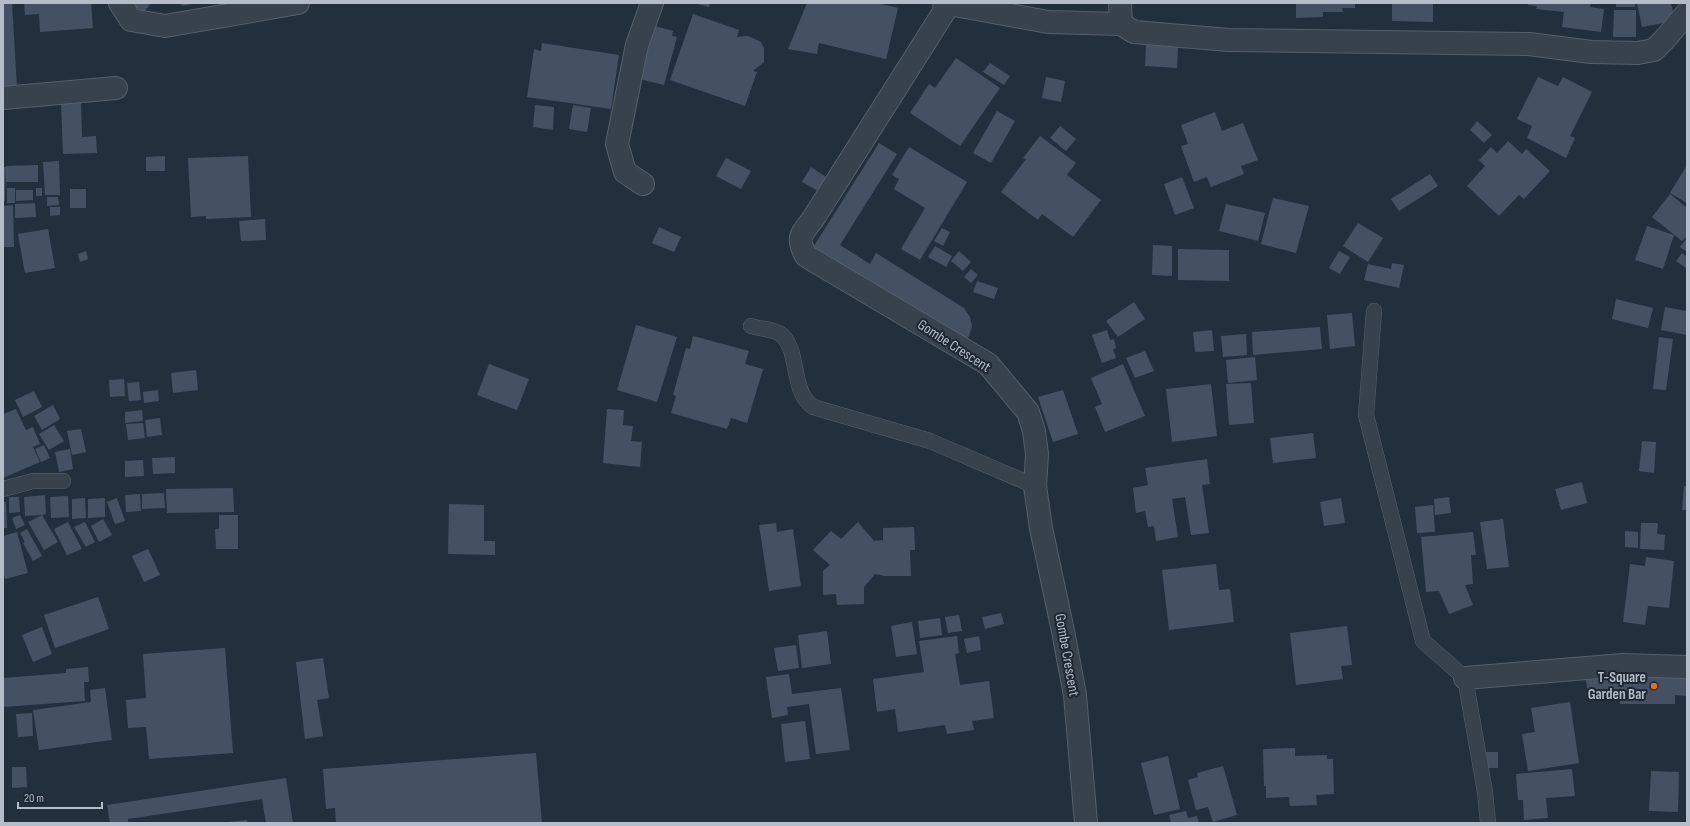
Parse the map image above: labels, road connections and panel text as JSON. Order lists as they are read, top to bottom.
{
  "streets": {
    "street": ["Gombe Crescent"]
  },
  "places": ["T-Square Garden Bar"],
  "scale_bar": "20 m"
}
